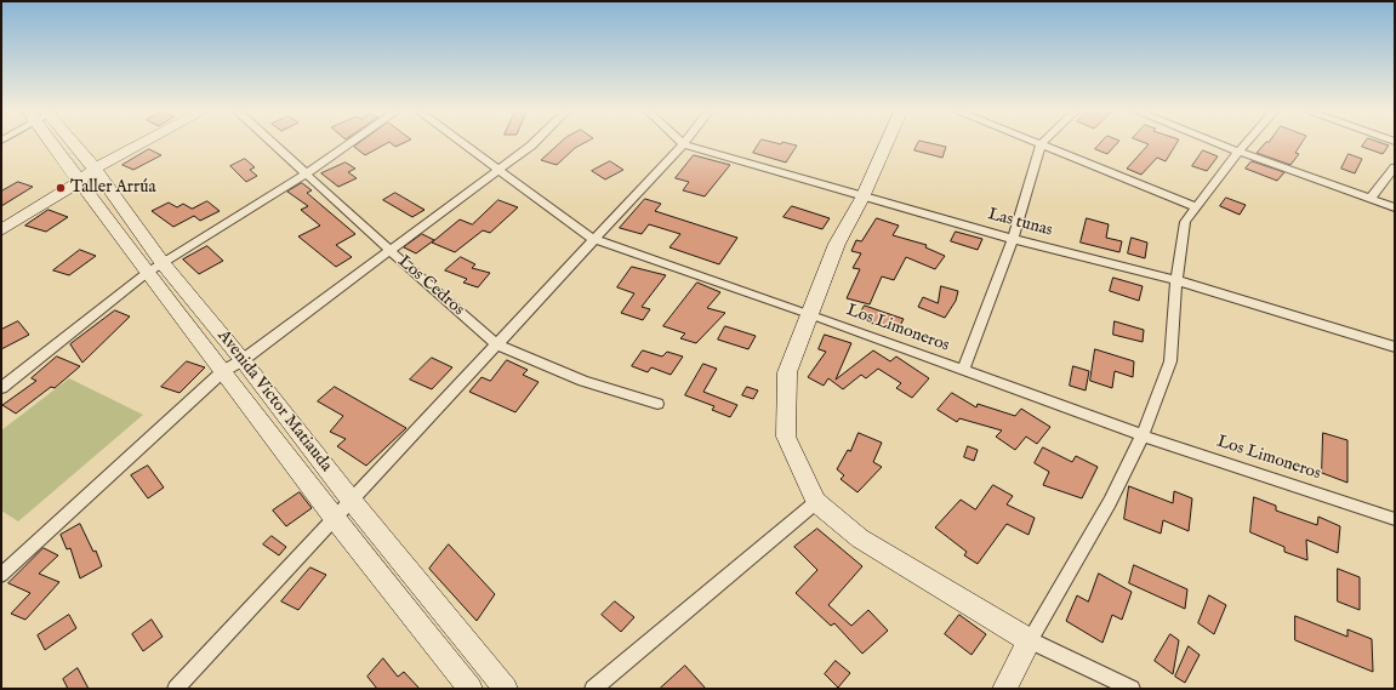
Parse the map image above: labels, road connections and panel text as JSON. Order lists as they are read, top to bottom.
{
  "streets": {
    "main road": ["Avenida Victor Matiauda"],
    "street": ["Las tunas", "Los Cedros", "Los Limoneros"]
  },
  "places": ["Taller Arrúa"]
}
